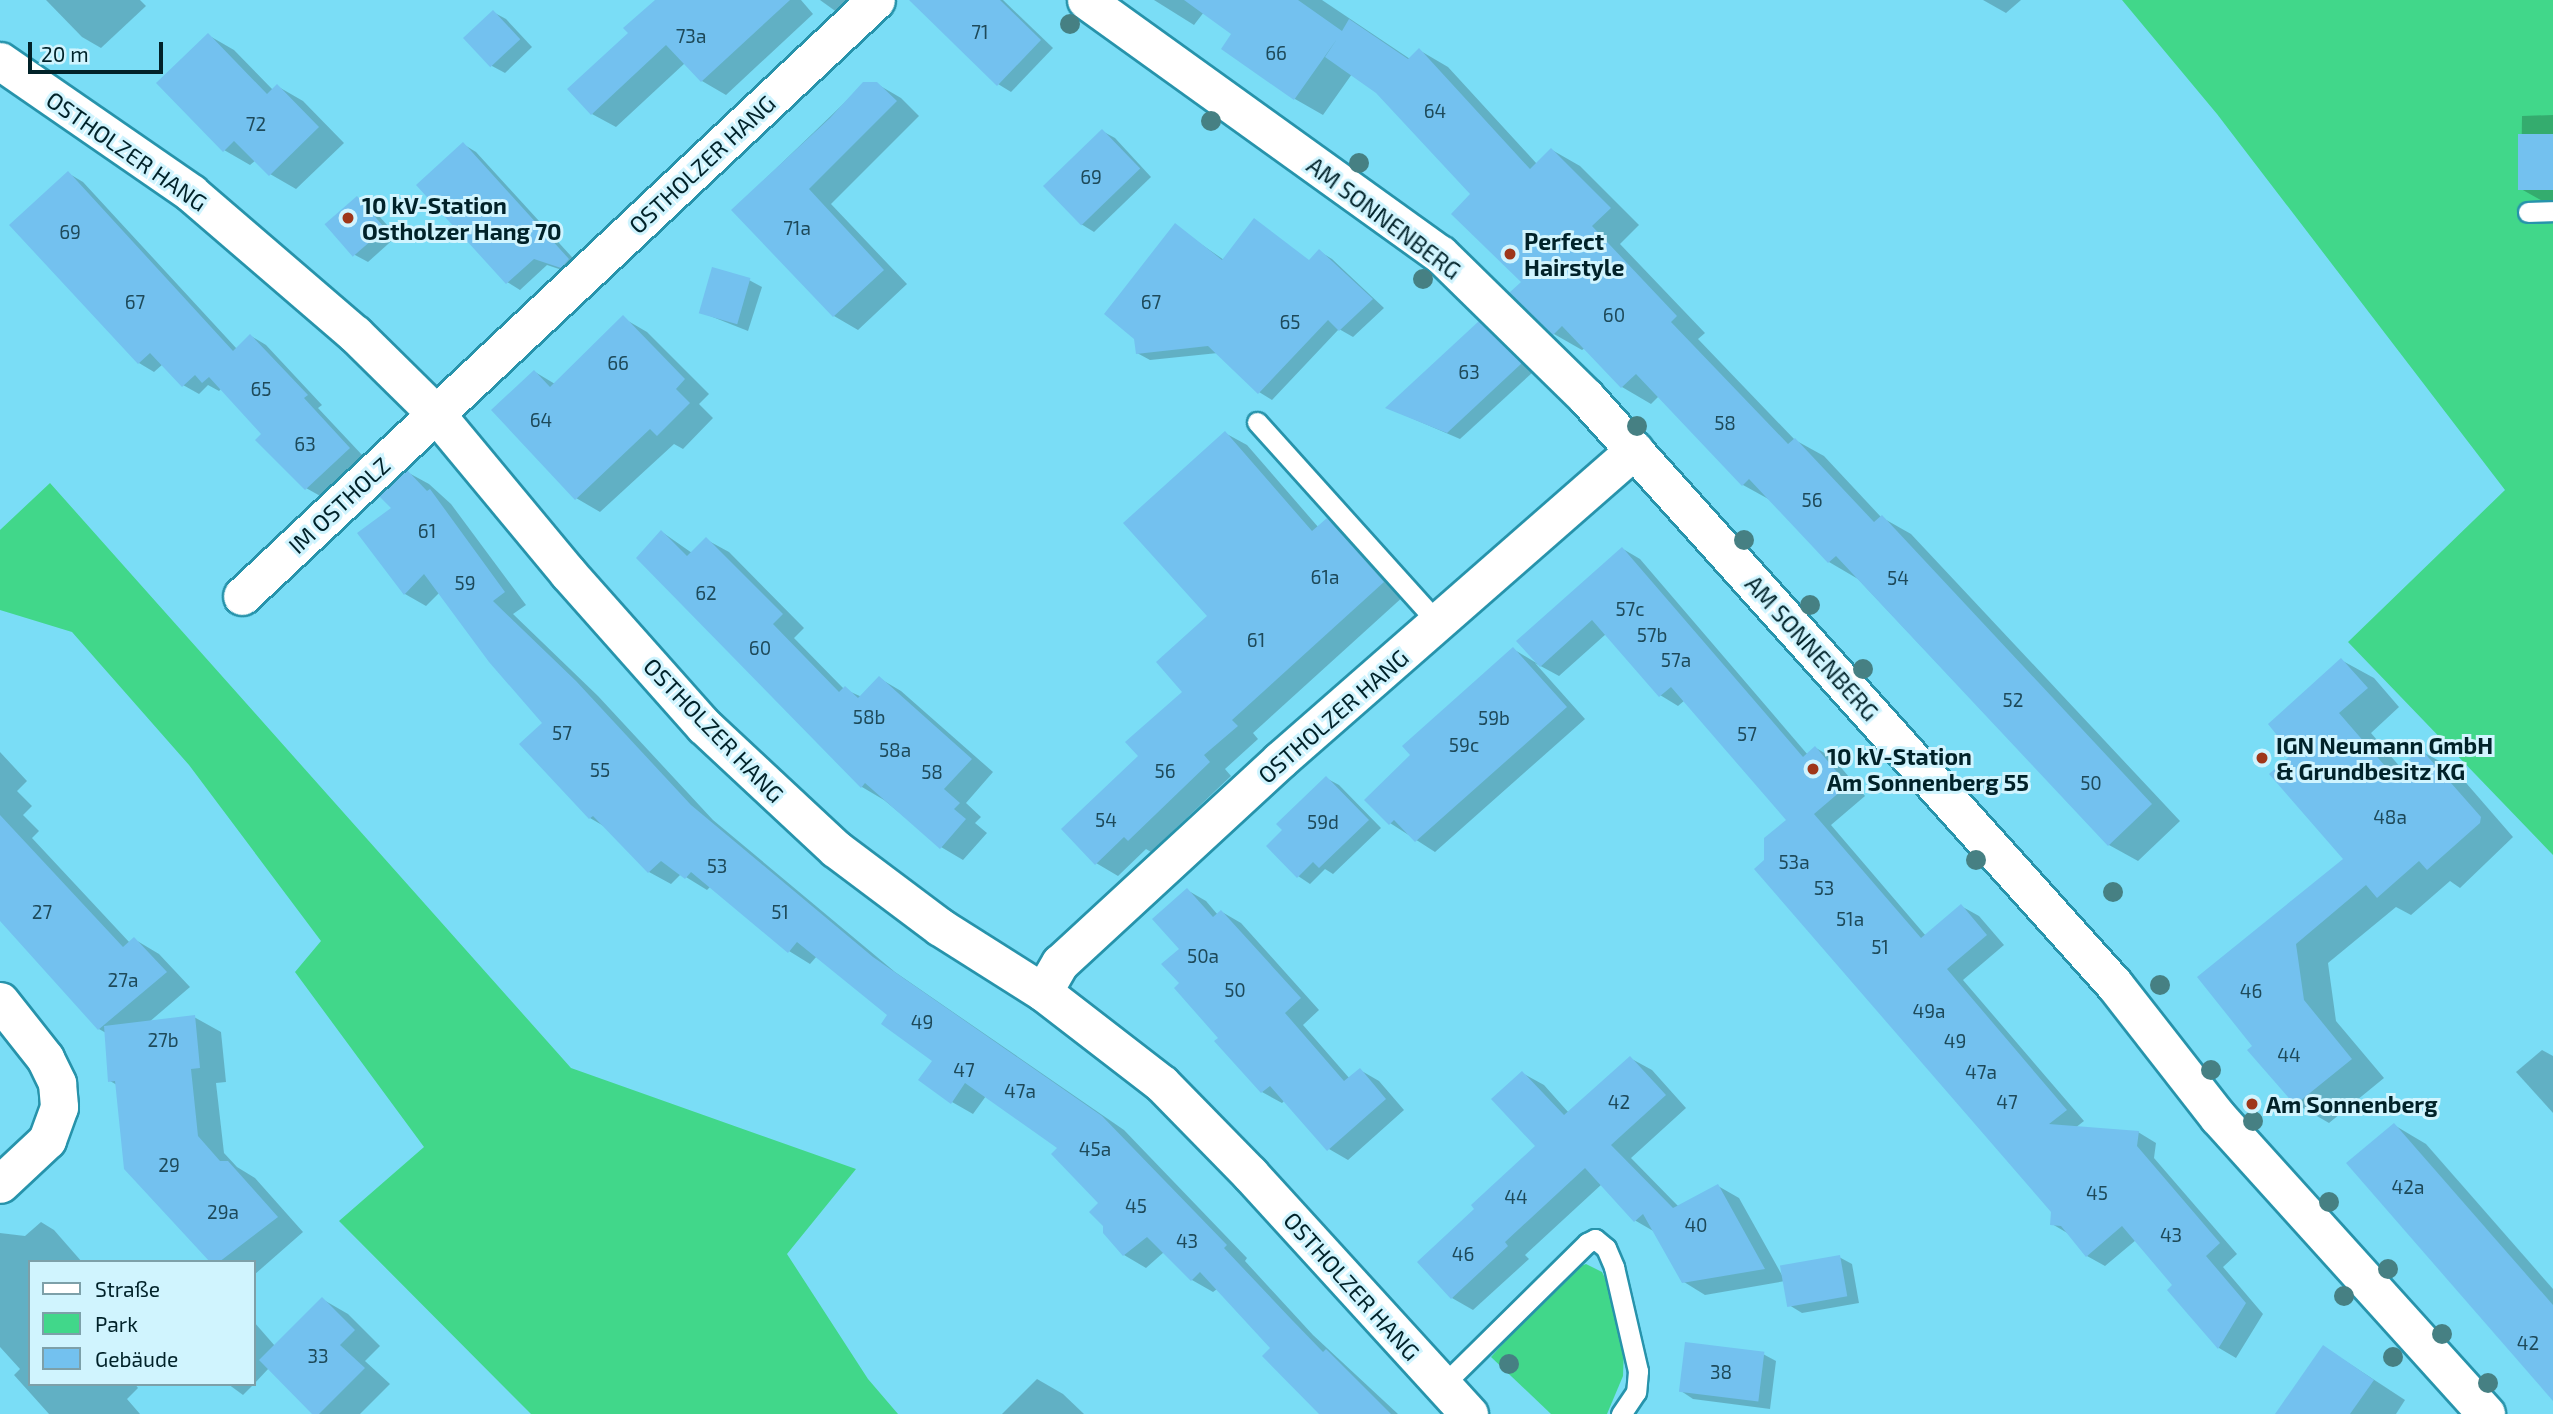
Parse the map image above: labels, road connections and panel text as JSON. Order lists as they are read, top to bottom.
{
  "streets": {
    "street": ["OSTHOLZER HANG", "AM SONNENBERG", "IM OSTHOLZ"]
  },
  "crossings": [
    ["OSTHOLZER HANG", "AM SONNENBERG"],
    ["OSTHOLZER HANG", "IM OSTHOLZ"]
  ],
  "places": [
    "10 kV-Station Ostholzer Hang 70",
    "Perfect Hairstyle",
    "IGN Neumann GmbH & Grundbesitz KG",
    "10 kV-Station Am Sonnenberg 55",
    "Am Sonnenberg"
  ],
  "house_numbers": [
    "71",
    "73a",
    "66",
    "64",
    "72",
    "69",
    "71a",
    "69",
    "67",
    "67",
    "60",
    "65",
    "66",
    "63",
    "65",
    "64",
    "58",
    "63",
    "56",
    "61",
    "61a",
    "54",
    "59",
    "62",
    "57c",
    "57b",
    "61",
    "60",
    "57a",
    "52",
    "58b",
    "59b",
    "57",
    "57",
    "59c",
    "58a",
    "55",
    "56",
    "58",
    "50",
    "48a",
    "54",
    "59d",
    "53a",
    "53",
    "53",
    "27",
    "51",
    "51a",
    "51",
    "50a",
    "27a",
    "50",
    "46",
    "49a",
    "49",
    "27b",
    "49",
    "44",
    "47",
    "47a",
    "47a",
    "42",
    "47",
    "45a",
    "29",
    "42a",
    "45",
    "44",
    "45",
    "29a",
    "40",
    "43",
    "43",
    "46",
    "42",
    "33",
    "38"
  ],
  "legend": ["Straße", "Park", "Gebäude"],
  "scale_bar": "20 m"
}
